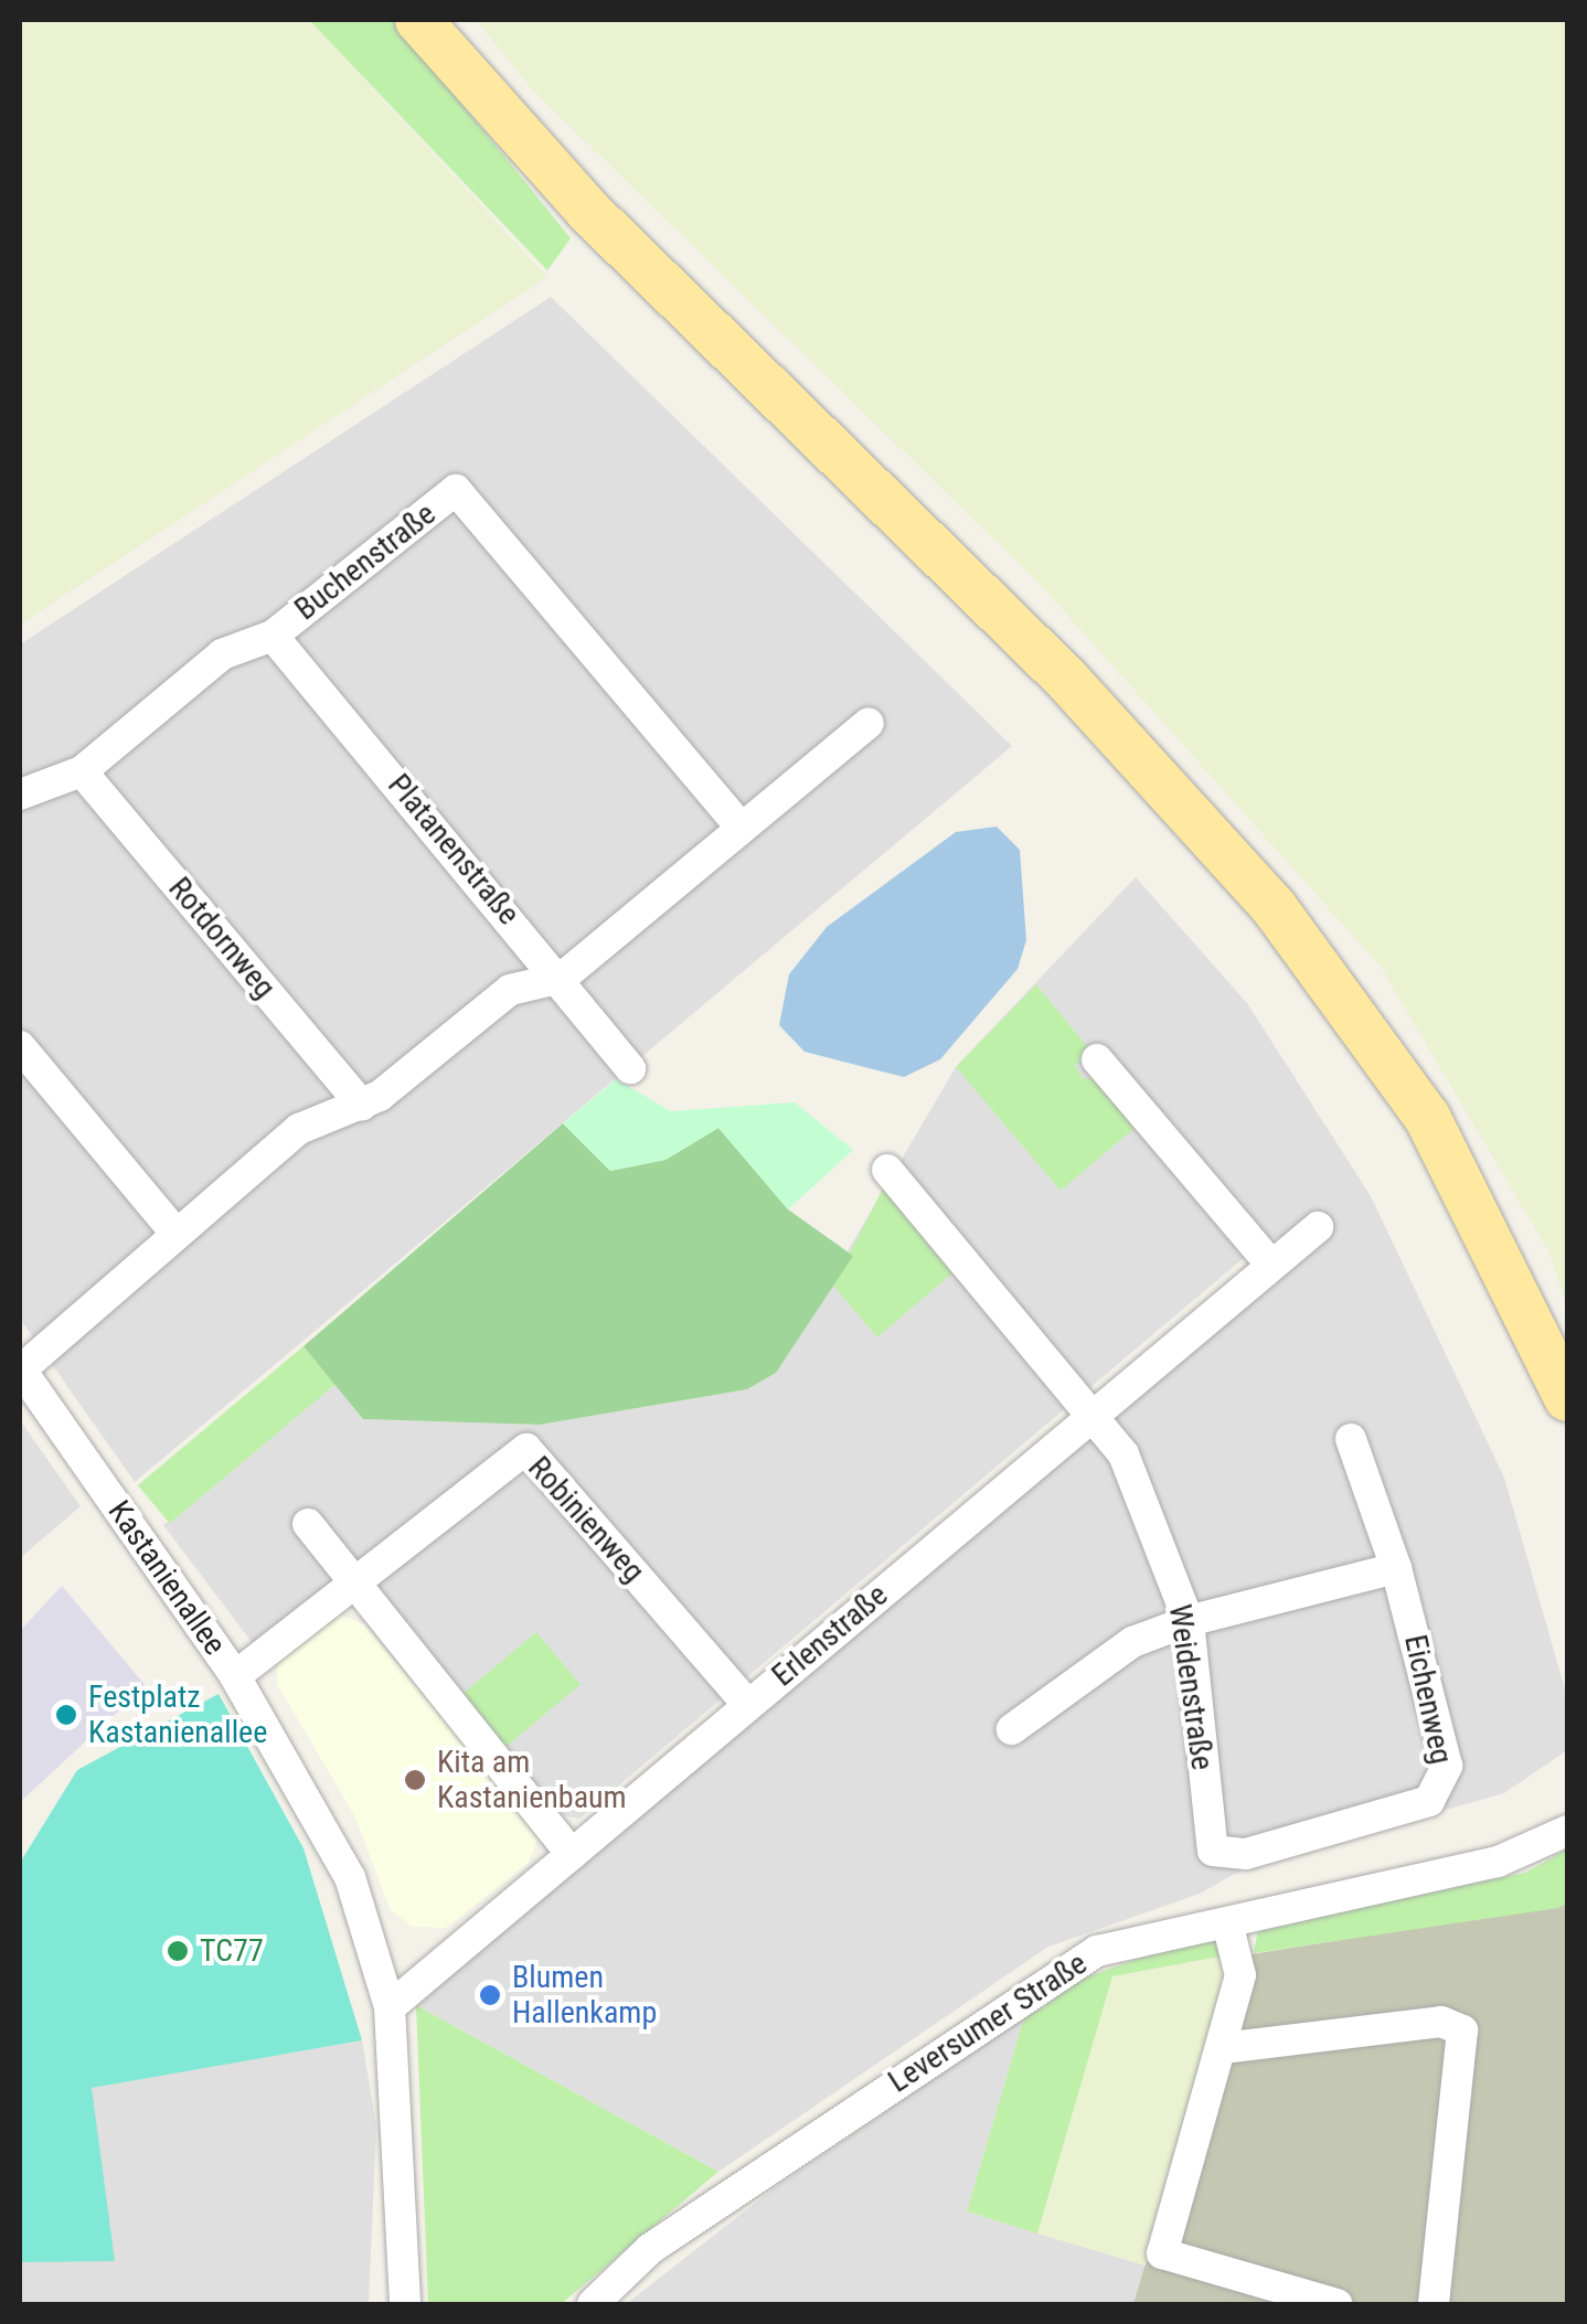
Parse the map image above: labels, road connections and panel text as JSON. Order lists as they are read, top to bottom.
{
  "streets": {
    "street": [
      "Buchenstraße",
      "Platanenstraße",
      "Rotdornweg",
      "Robinienweg",
      "Kastanienallee",
      "Erlenstraße",
      "Weidenstraße",
      "Eichenweg",
      "Leversumer Straße"
    ]
  },
  "crossings": [
    ["Buchenstraße", "Platanenstraße"],
    ["Buchenstraße", "Rotdornweg"],
    ["Robinienweg", "Kastanienallee"],
    ["Robinienweg", "Erlenstraße"],
    ["Kastanienallee", "Erlenstraße"],
    ["Erlenstraße", "Weidenstraße"],
    ["Weidenstraße", "Eichenweg"]
  ],
  "places": [
    "Festplatz Kastanienallee",
    "Kita am Kastanienbaum",
    "TC77",
    "Blumen Hallenkamp"
  ]
}
